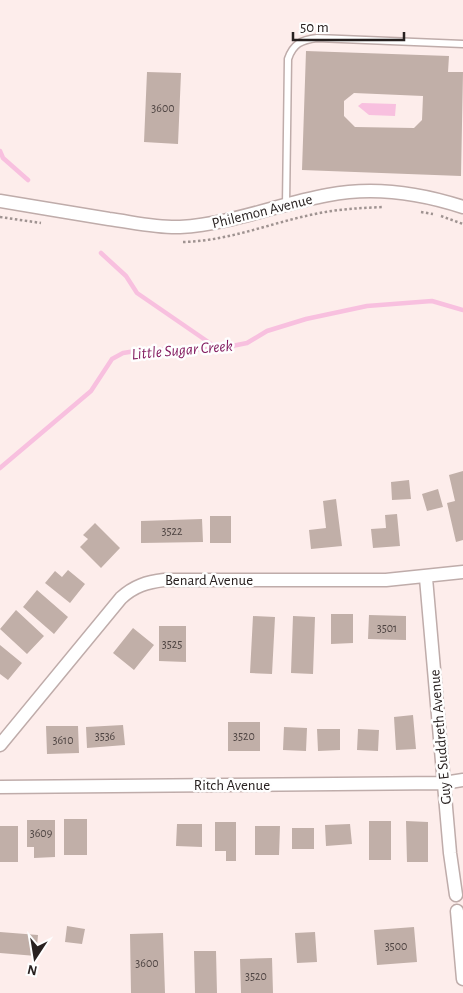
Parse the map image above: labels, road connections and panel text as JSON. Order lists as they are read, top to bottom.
{
  "streets": {
    "street": [
      "Philemon Avenue",
      "Benard Avenue",
      "Guy E Suddreth Avenue",
      "Ritch Avenue"
    ]
  },
  "crossings": [
    ["Benard Avenue", "Guy E Suddreth Avenue"],
    ["Guy E Suddreth Avenue", "Ritch Avenue"]
  ],
  "water": ["Little Sugar Creek"],
  "house_numbers": [
    "3600",
    "3522",
    "3501",
    "3525",
    "3536",
    "3520",
    "3610",
    "3609",
    "3500",
    "3600",
    "3520"
  ],
  "scale_bar": "50 m",
  "north": "bottom"
}
